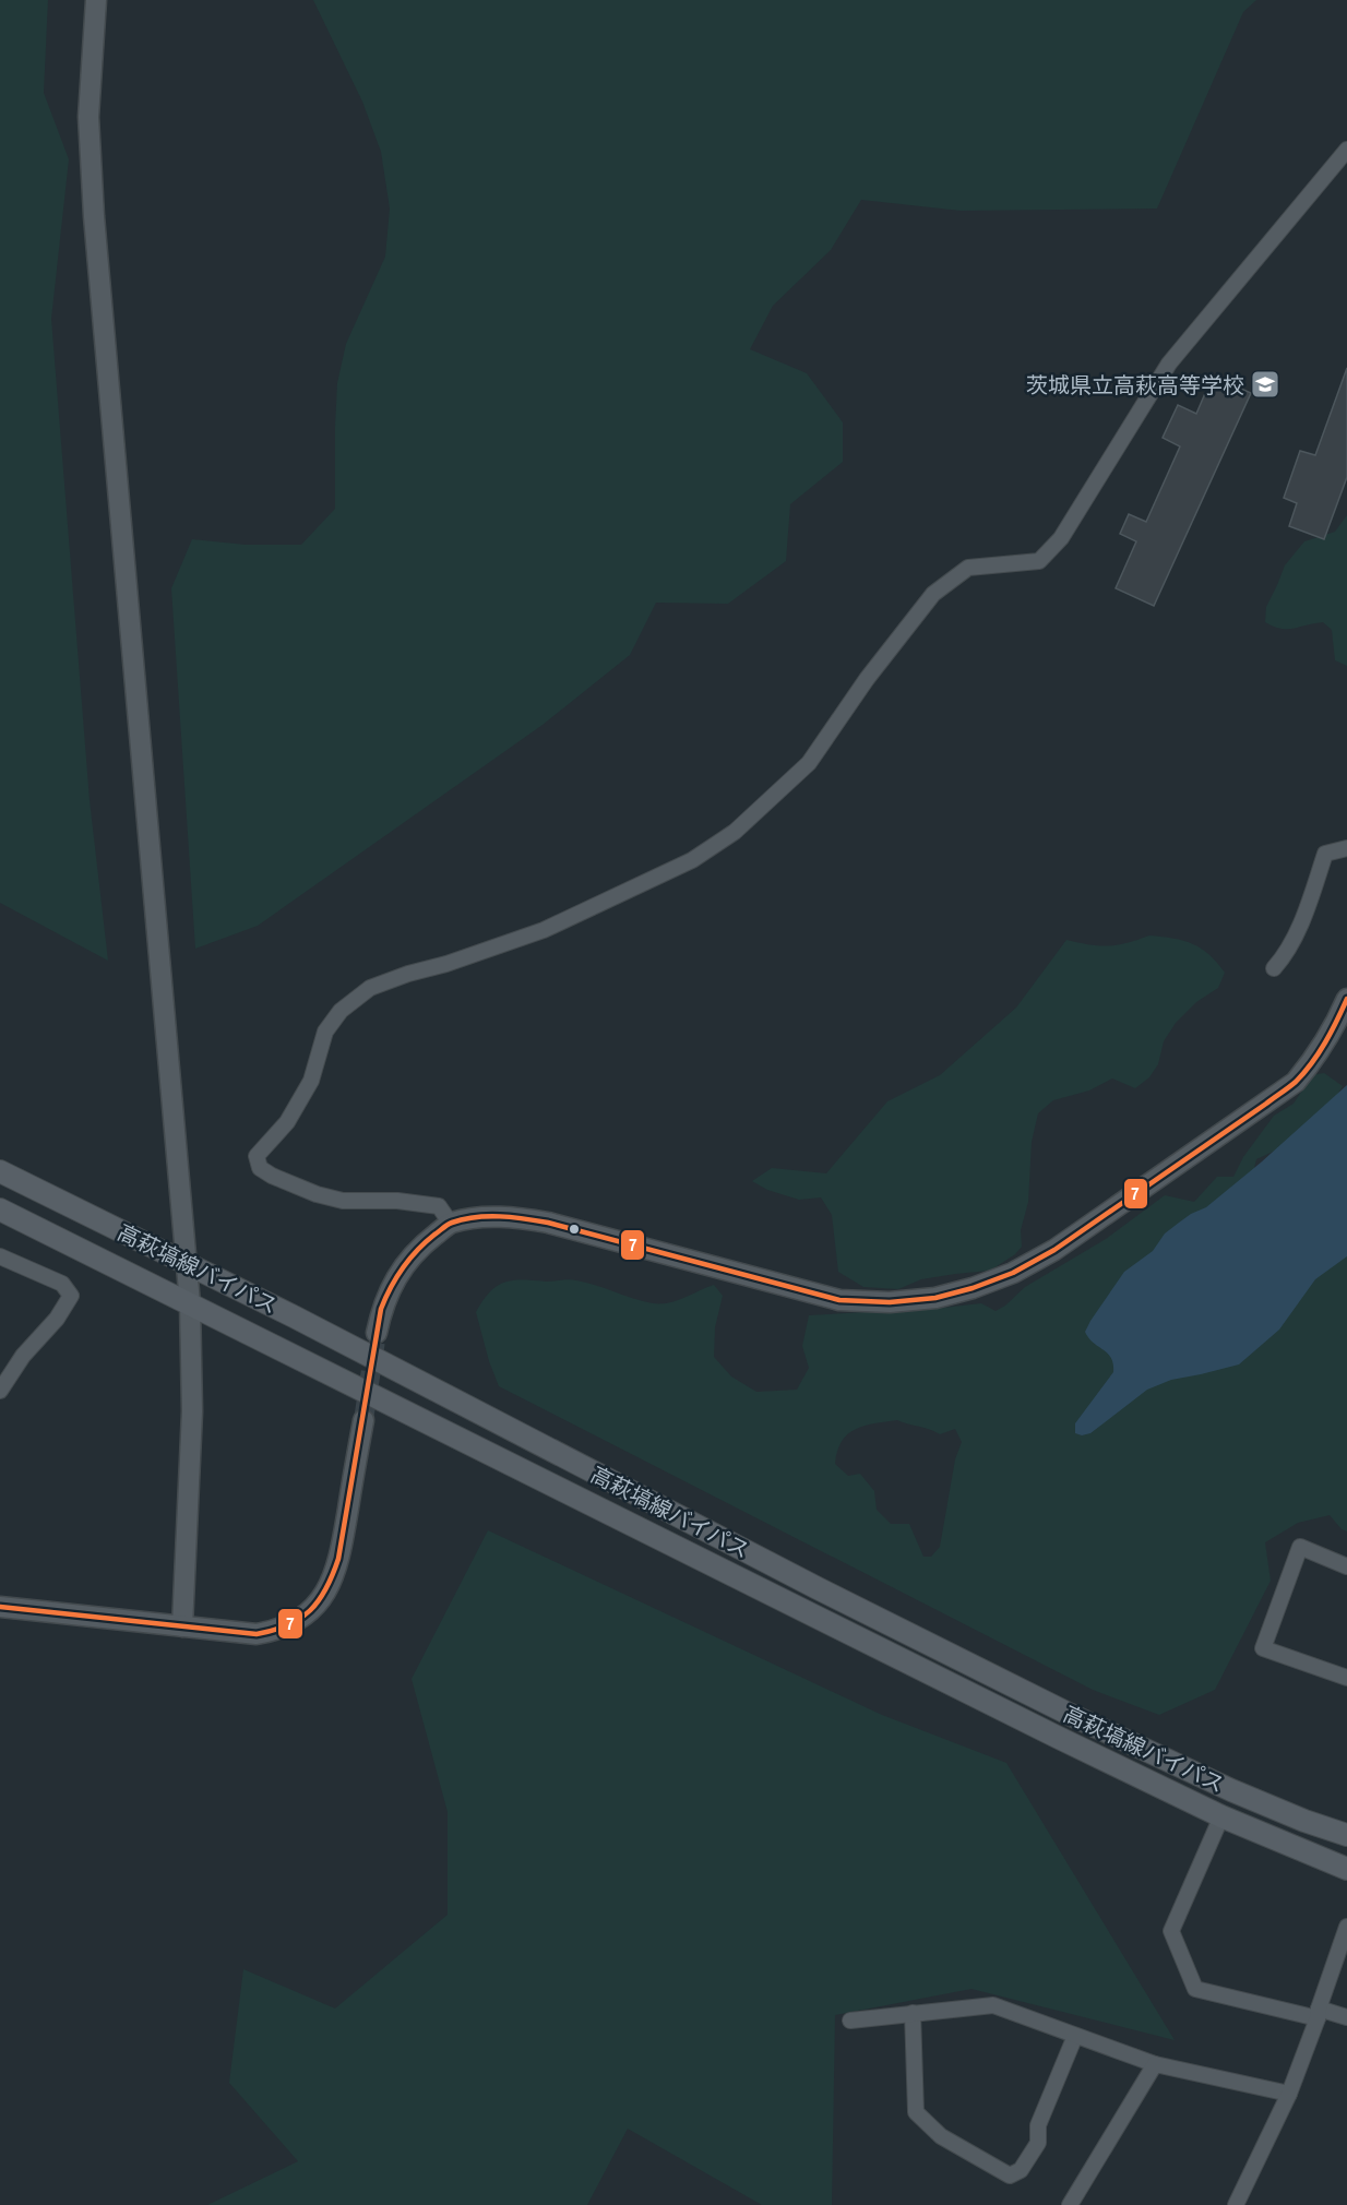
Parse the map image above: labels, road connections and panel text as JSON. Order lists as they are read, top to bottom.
{
  "streets": {
    "main road": ["高萩塙線バイパス"]
  },
  "places": {
    "school or university": ["茨城県立高萩高等学校"]
  },
  "lines": ["transit line 7"]
}
